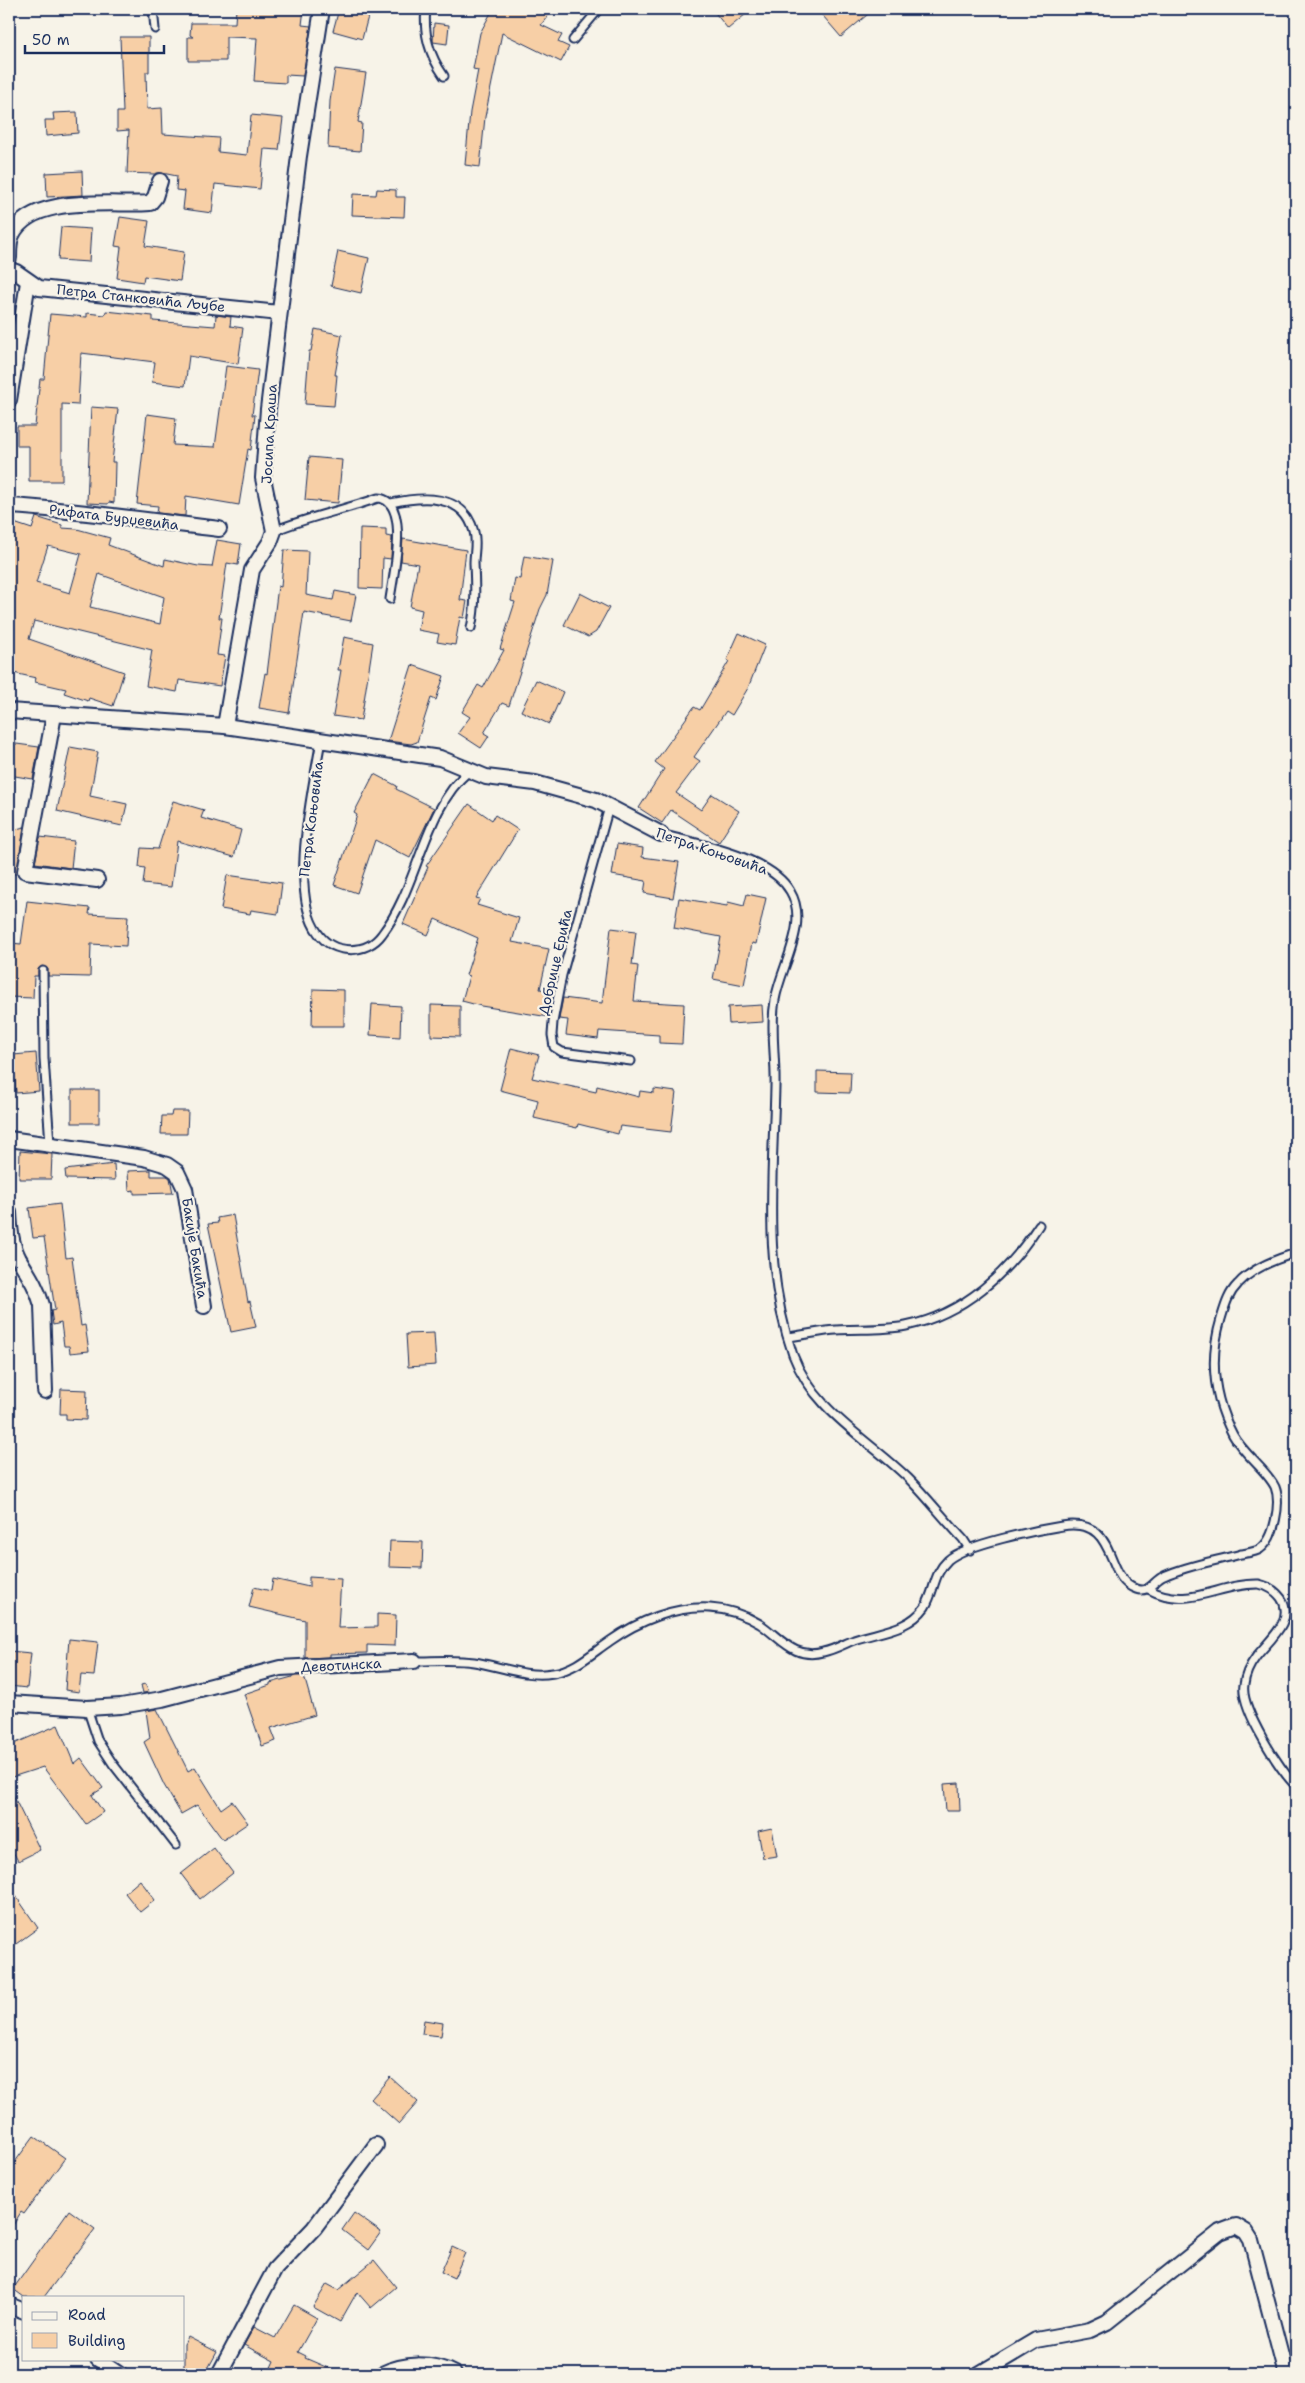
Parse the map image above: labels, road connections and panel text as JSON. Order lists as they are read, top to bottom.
{
  "streets": {
    "street": [
      "Петра Станковића Љубе",
      "Јосипа Краша",
      "Рифата Бурџевића",
      "Петра Коњовића",
      "Бакије Бакића",
      "Девотинска"
    ],
    "lane": ["Добрице Ерића"]
  },
  "crossings": [
    ["Петра Станковића Љубе", "Јосипа Краша"],
    ["Петра Коњовића", "Добрице Ерића"],
    ["Петра Коњовића", "Девотинска"]
  ],
  "legend": ["Road", "Building"],
  "scale_bar": "50 m"
}
